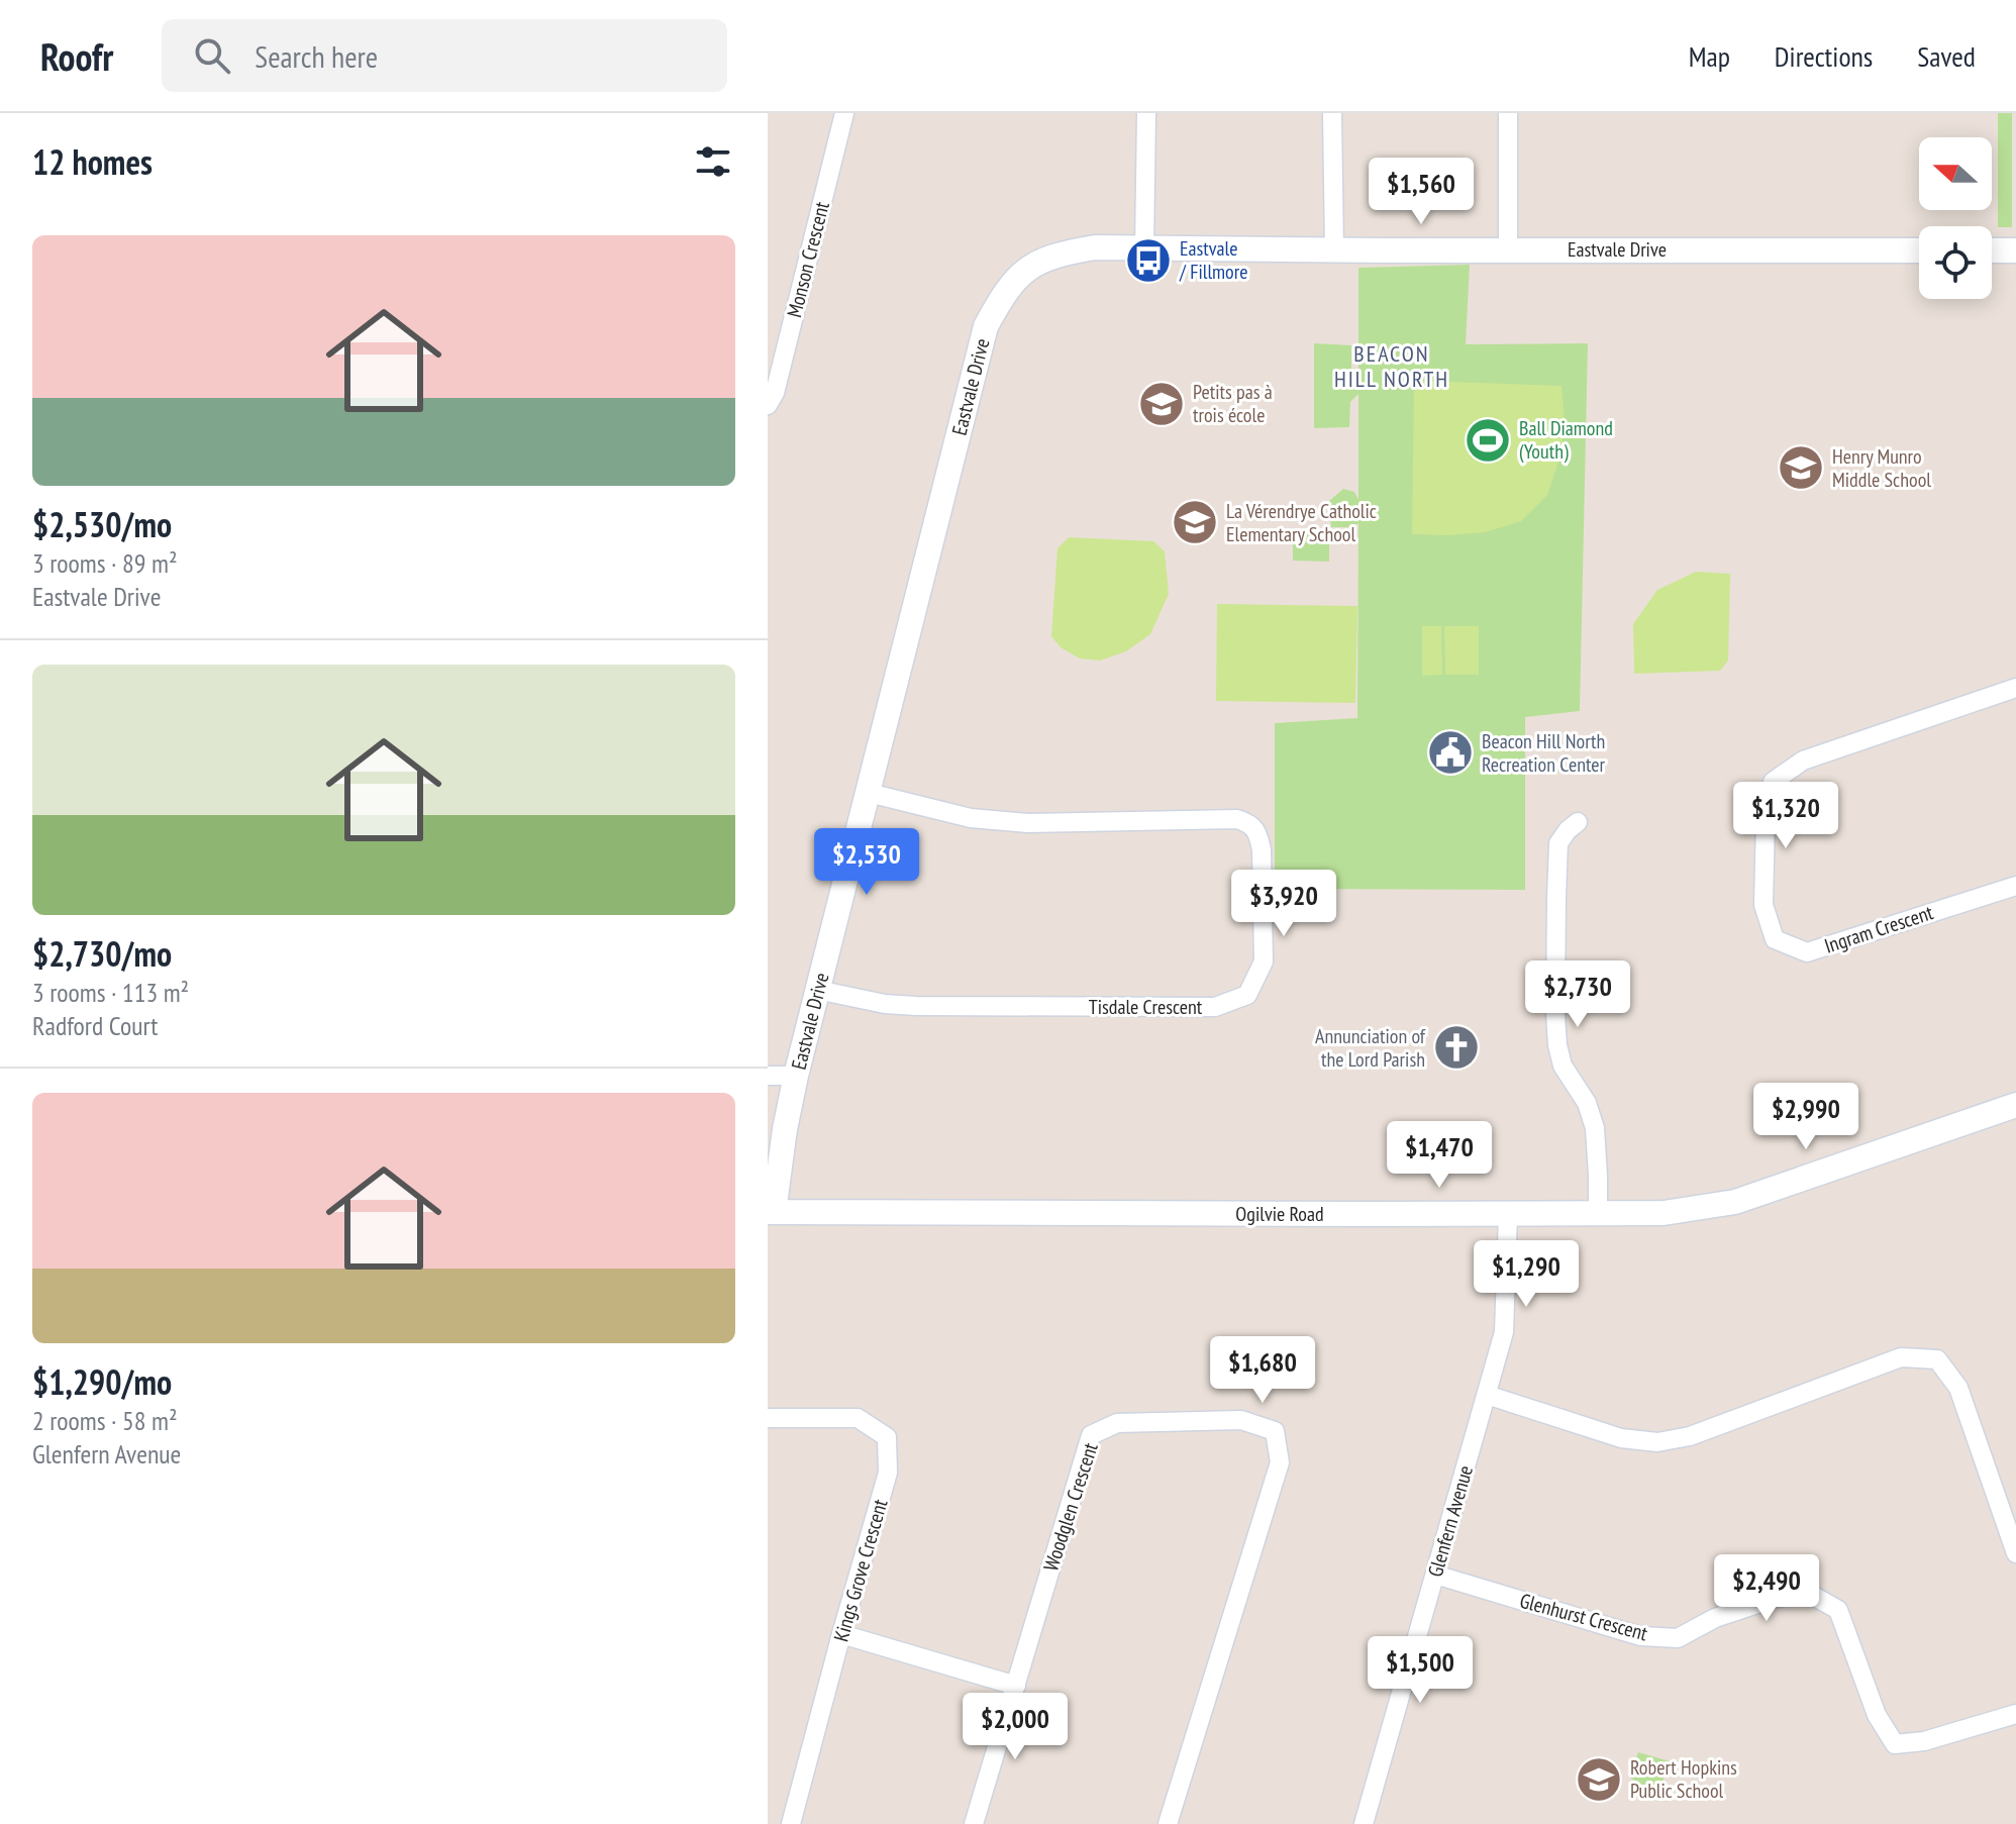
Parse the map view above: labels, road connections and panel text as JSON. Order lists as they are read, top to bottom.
{
  "streets": {
    "street": [
      "Eastvale Drive",
      "Monson Crescent",
      "Ingram Crescent",
      "Tisdale Crescent",
      "Ogilvie Road",
      "Woodglen Crescent",
      "Glenfern Avenue",
      "Kings Grove Crescent",
      "Glenhurst Crescent"
    ]
  },
  "crossings": [
    ["Eastvale Drive", "Tisdale Crescent"],
    ["Eastvale Drive", "Ogilvie Road"],
    ["Ogilvie Road", "Glenfern Avenue"],
    ["Glenfern Avenue", "Glenhurst Crescent"]
  ],
  "districts": ["BEACON HILL NORTH"],
  "places": {
    "bus stop": ["Eastvale / Fillmore"],
    "school or university": [
      "Petits pas à trois école",
      "Henry Munro Middle School",
      "La Vérendrye Catholic Elementary School",
      "Robert Hopkins Public School"
    ],
    "sports": ["Ball Diamond (Youth)"],
    "public building": ["Beacon Hill North Recreation Center"],
    "church": ["Annunciation of the Lord Parish"]
  },
  "north": "left",
  "page": {
    "header": "Roofr",
    "search": "Search here",
    "nav": ["Map", "Directions", "Saved"],
    "heading": "12 homes",
    "price": [
      "$1,560",
      "$1,320",
      "$2,530",
      "$3,920",
      "$2,730",
      "$2,990",
      "$1,470",
      "$1,290",
      "$1,680",
      "$2,490",
      "$1,500",
      "$2,000"
    ],
    "list": [
      {
        "name": "$2,530/mo",
        "note": "3 rooms · 89 m² · Eastvale Drive"
      },
      {
        "name": "$2,730/mo",
        "note": "3 rooms · 113 m² · Radford Court"
      },
      {
        "name": "$1,290/mo",
        "note": "2 rooms · 58 m² · Glenfern Avenue"
      }
    ]
  }
}
